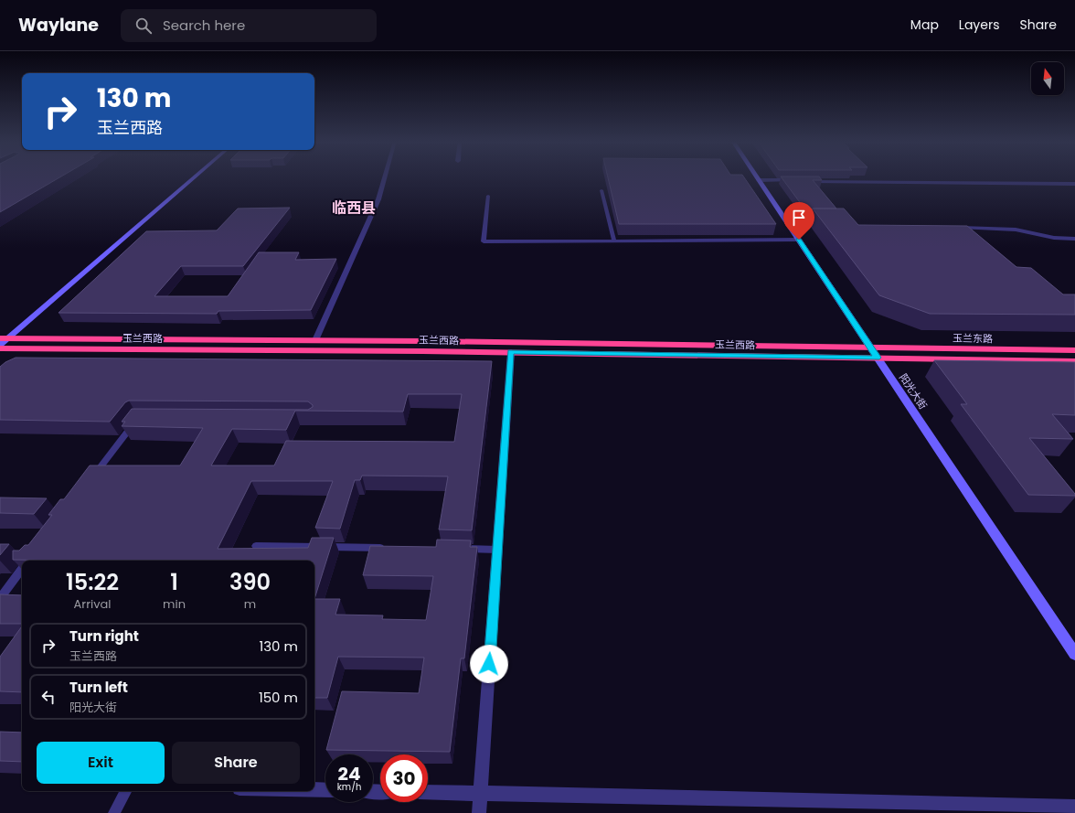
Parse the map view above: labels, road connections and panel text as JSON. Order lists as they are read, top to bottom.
{
  "streets": {
    "highway": ["玉兰西路", "玉兰东路"],
    "street": ["阳光大街"]
  },
  "crossings": [
    ["玉兰西路", "玉兰东路"],
    ["玉兰西路", "阳光大街"],
    ["玉兰东路", "阳光大街"]
  ],
  "districts": ["临西县"],
  "north": "top",
  "page": {
    "header": "Waylane",
    "search": "Search here",
    "nav": ["Map", "Layers", "Share"],
    "turn": ["130 m", "玉兰西路"],
    "eta": [
      "15:22",
      "Arrival",
      "1",
      "min",
      "390",
      "m"
    ],
    "list": [
      {
        "name": "Turn right",
        "note": "玉兰西路",
        "value": "130 m"
      },
      {
        "name": "Turn left",
        "note": "阳光大街",
        "value": "150 m"
      }
    ],
    "buttons": ["Exit", "Share"],
    "speed": "24 km/h",
    "limit": "30"
  }
}
